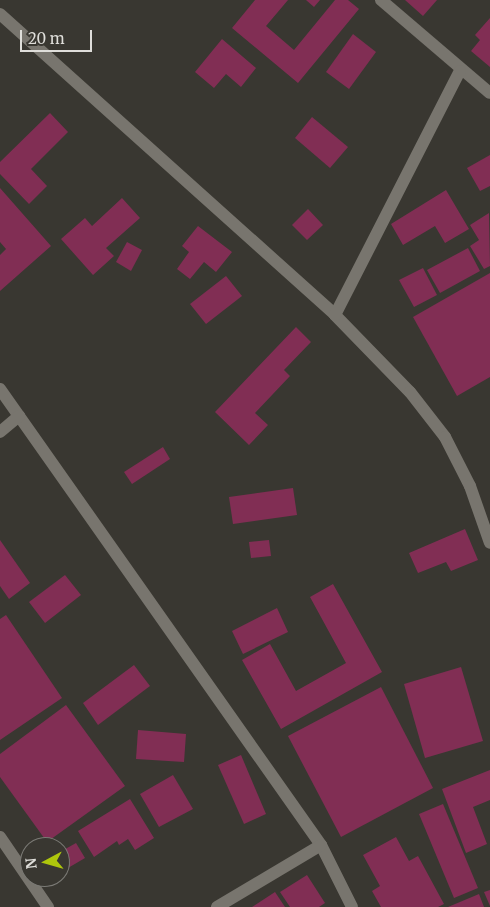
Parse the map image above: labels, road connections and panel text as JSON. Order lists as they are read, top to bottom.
{
  "scale_bar": "20 m",
  "north": "left"
}
